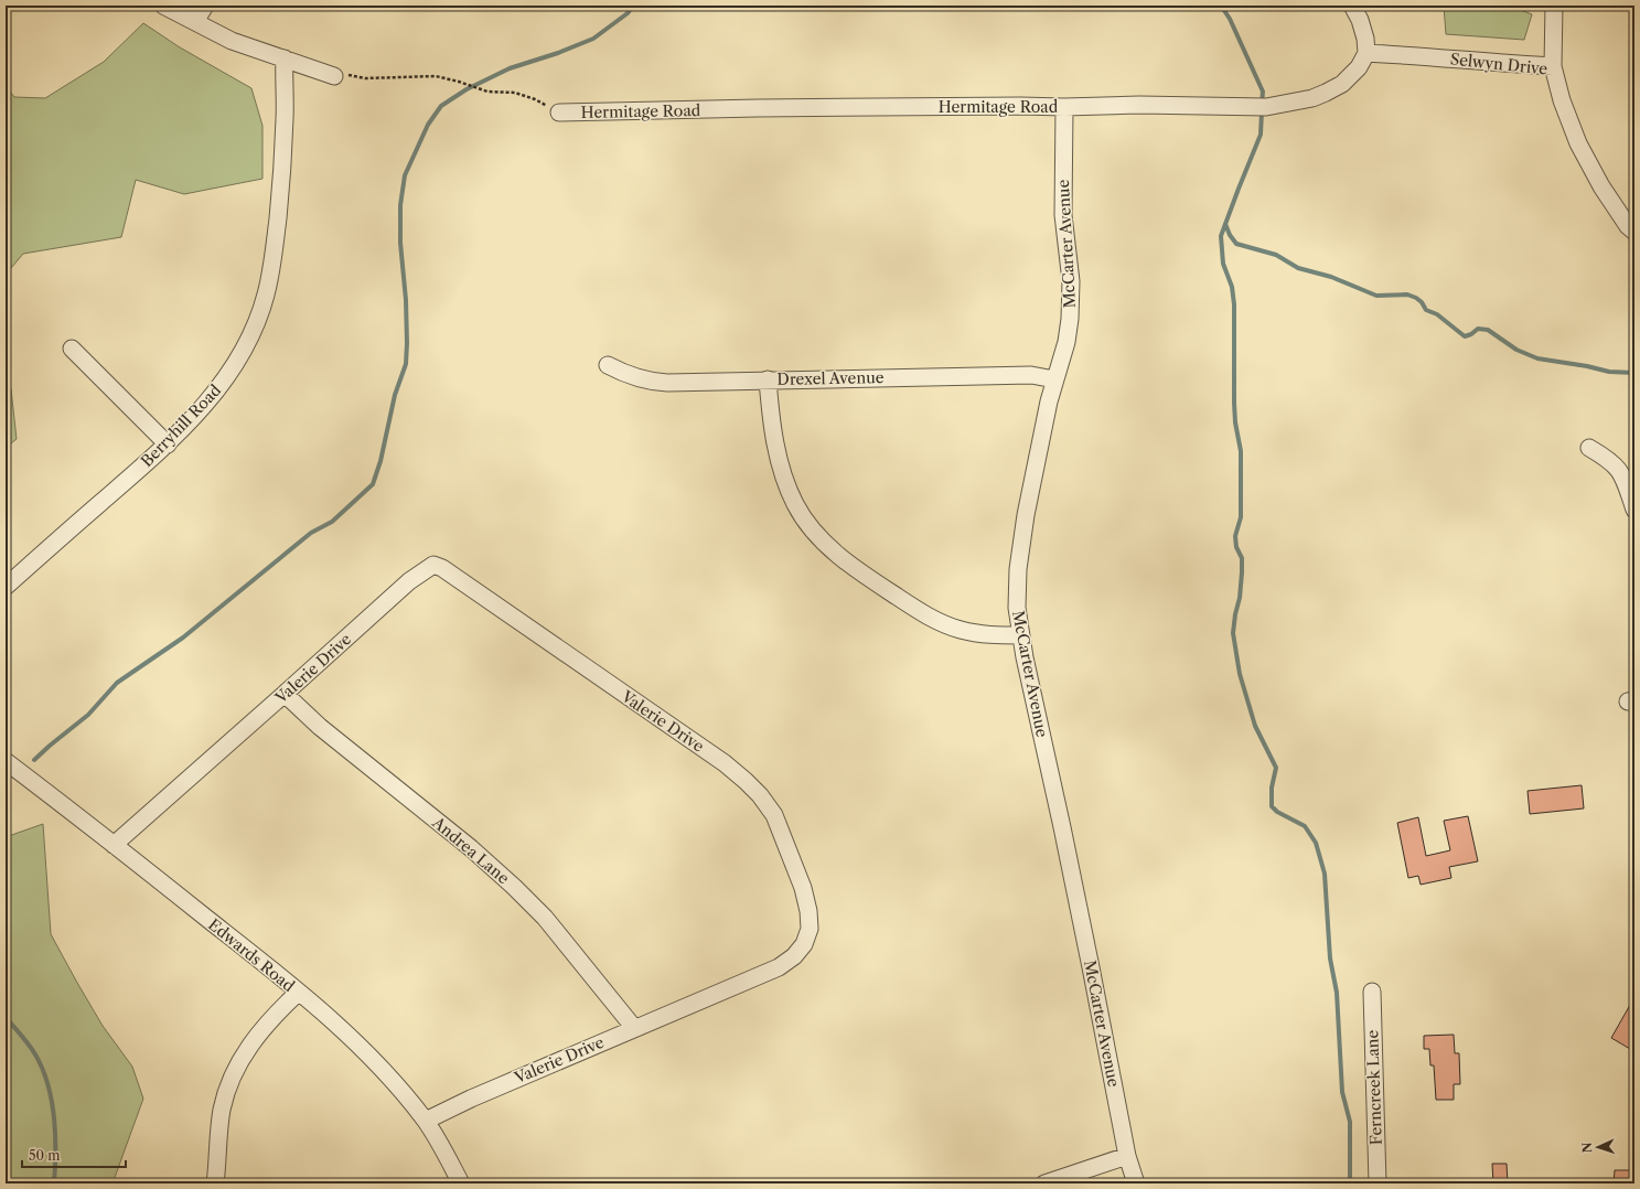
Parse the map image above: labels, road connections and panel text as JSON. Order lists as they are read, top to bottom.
{
  "streets": {
    "street": [
      "Selwyn Drive",
      "Hermitage Road",
      "McCarter Avenue",
      "Drexel Avenue",
      "Berryhill Road",
      "Valerie Drive",
      "Andrea Lane",
      "Edwards Road",
      "Ferncreek Lane"
    ]
  },
  "crossings": [
    ["Selwyn Drive", "Hermitage Road"],
    ["Hermitage Road", "McCarter Avenue"],
    ["McCarter Avenue", "Drexel Avenue"],
    ["Valerie Drive", "Andrea Lane"],
    ["Valerie Drive", "Edwards Road"]
  ],
  "scale_bar": "50 m",
  "north": "left"
}
